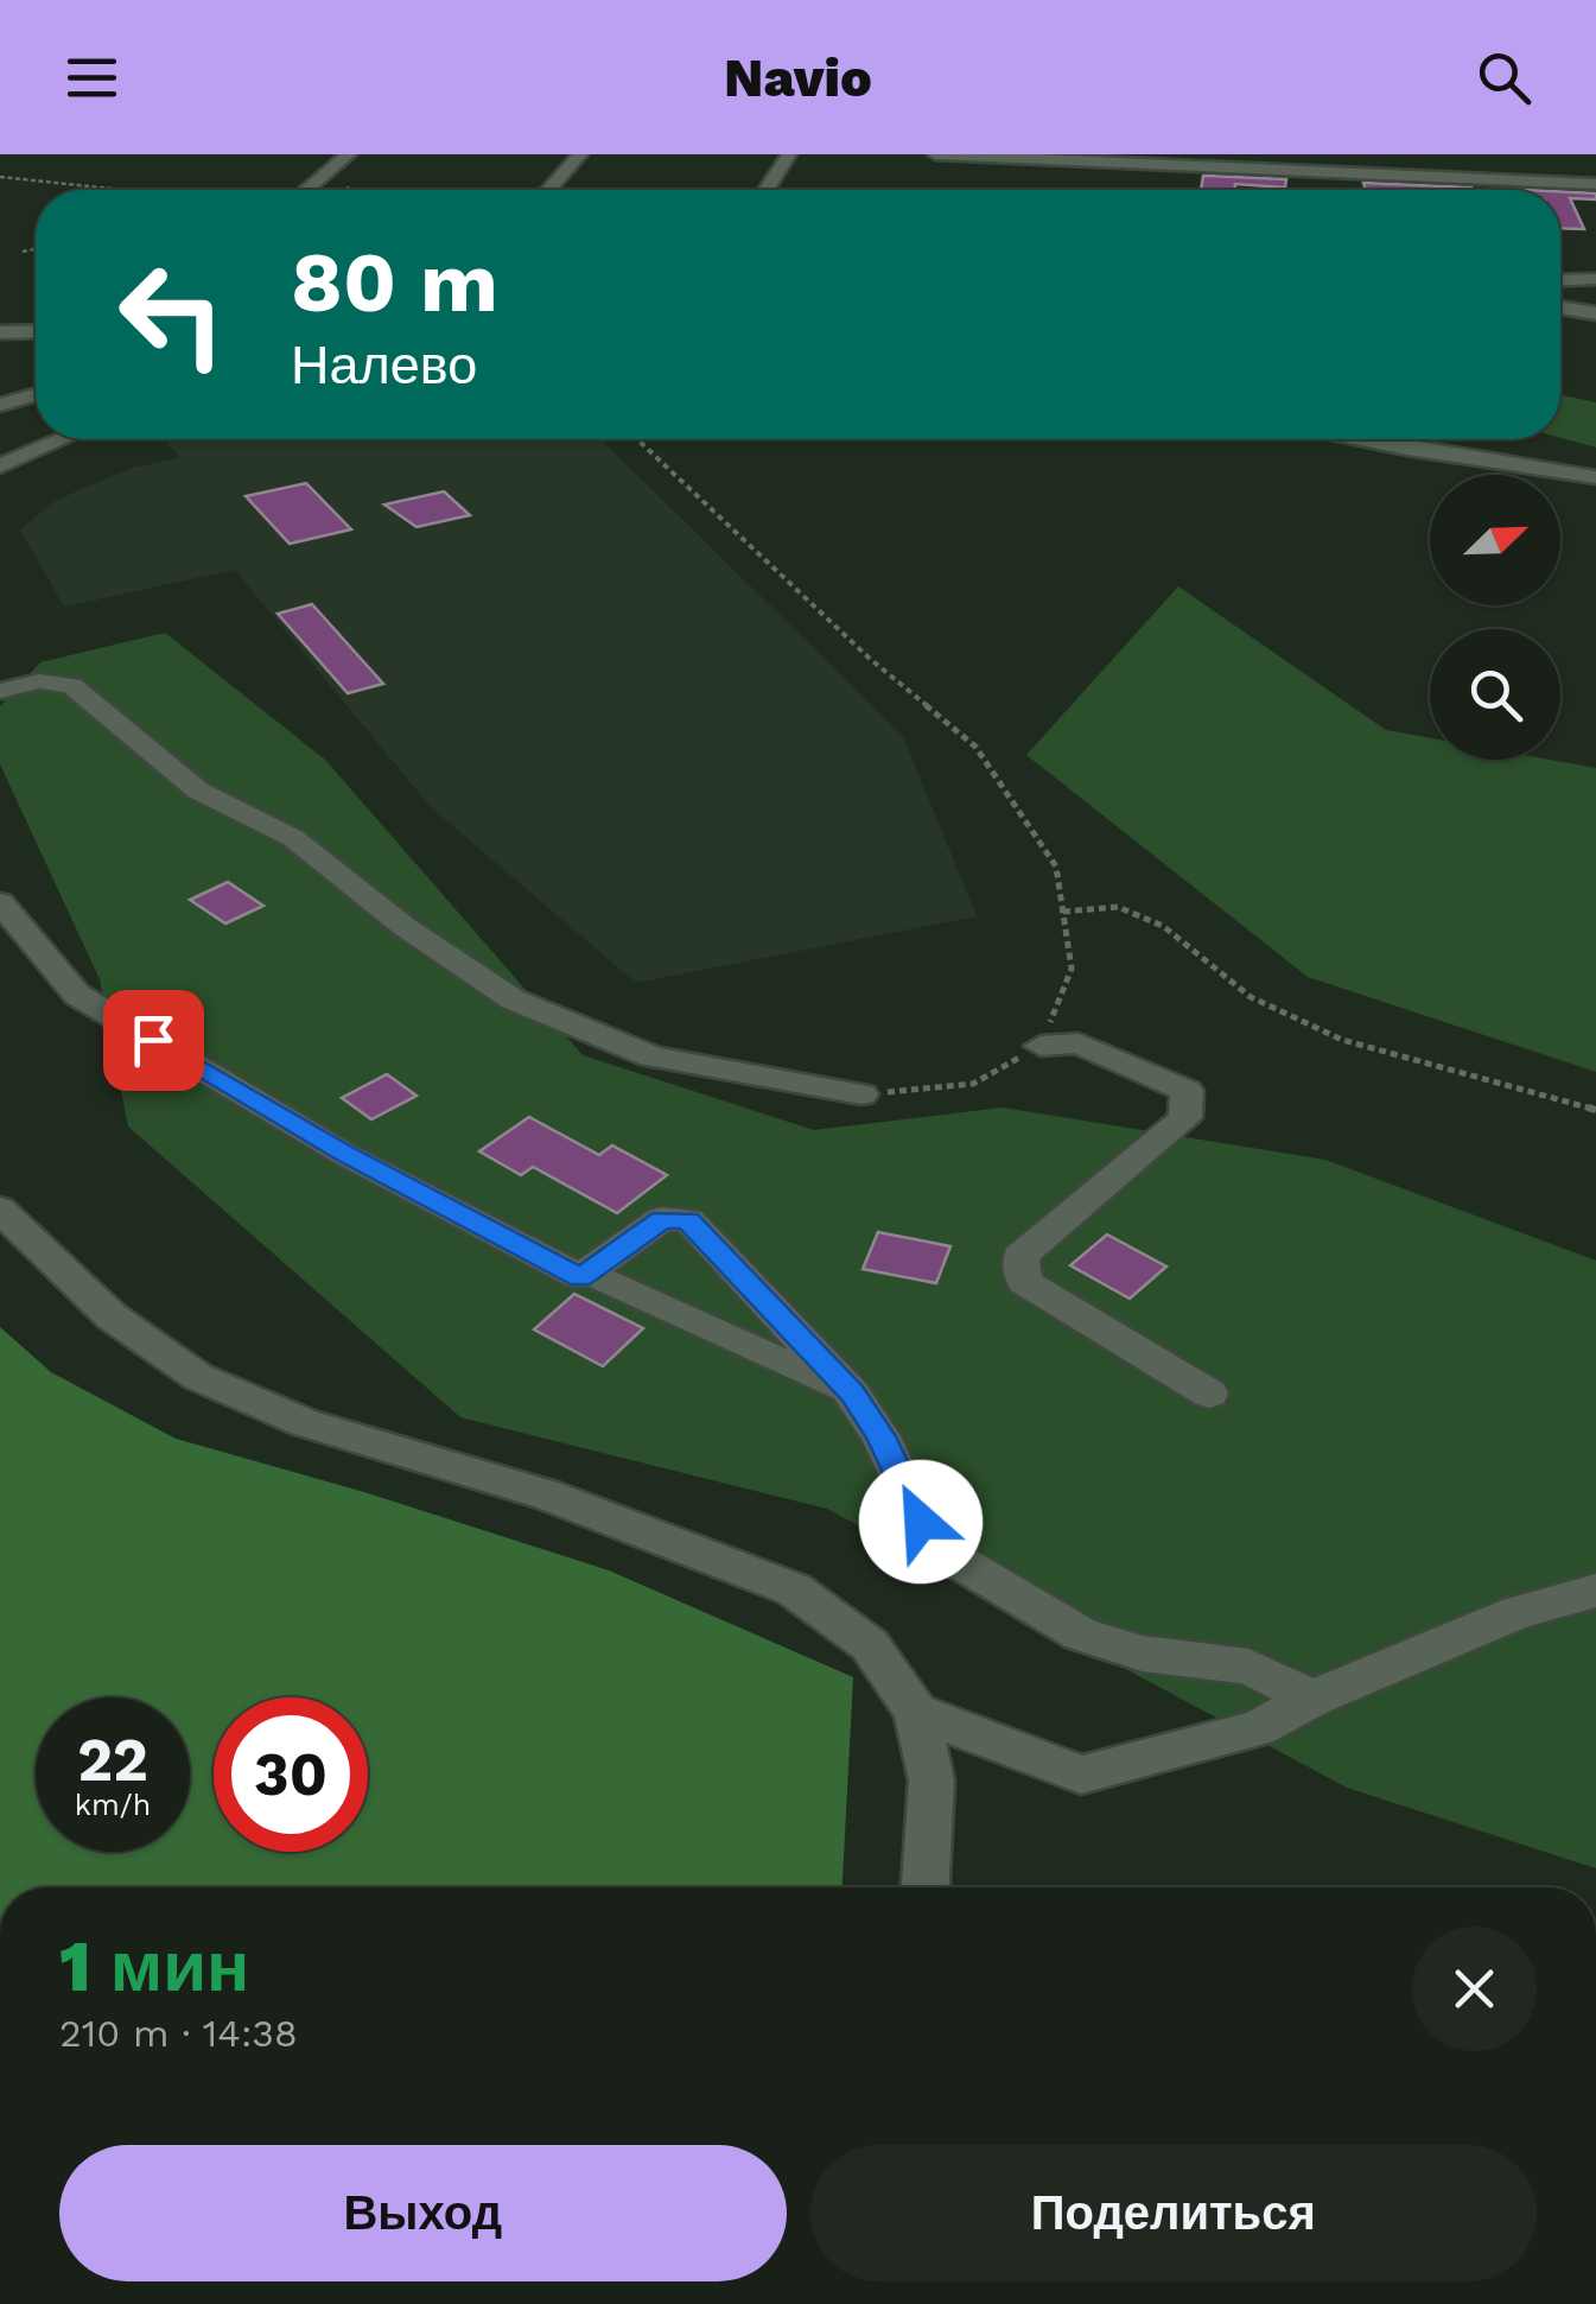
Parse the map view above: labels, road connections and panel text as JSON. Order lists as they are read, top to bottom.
{
  "north": "top right",
  "page": {
    "header": "Navio",
    "turn": ["80 m", "Налево"],
    "speed": "22 km/h",
    "limit": "30",
    "heading": ["1 мин", "210 m · 14:38"],
    "buttons": ["Выход", "Поделиться"]
  }
}
